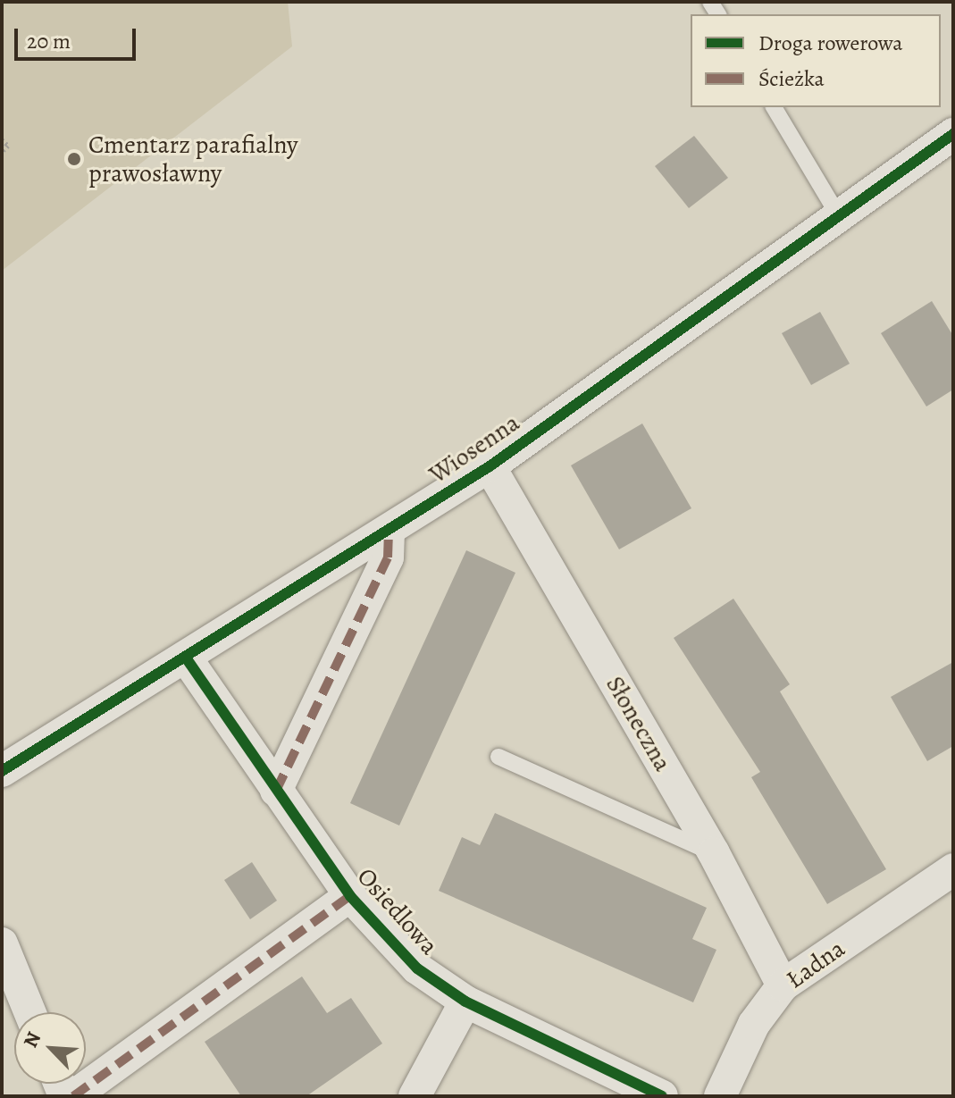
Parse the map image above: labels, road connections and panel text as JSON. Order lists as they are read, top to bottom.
{
  "streets": {
    "street": [
      "Wiosenna",
      "Słoneczna",
      "Osiedlowa",
      "Ładna"
    ]
  },
  "crossings": [
    ["Wiosenna", "Słoneczna"],
    ["Wiosenna", "Osiedlowa"],
    ["Słoneczna", "Ładna"]
  ],
  "places": ["Cmentarz parafialny prawosławny"],
  "legend": ["Droga rowerowa", "Ścieżka"],
  "scale_bar": "20 m",
  "north": "top left"
}
